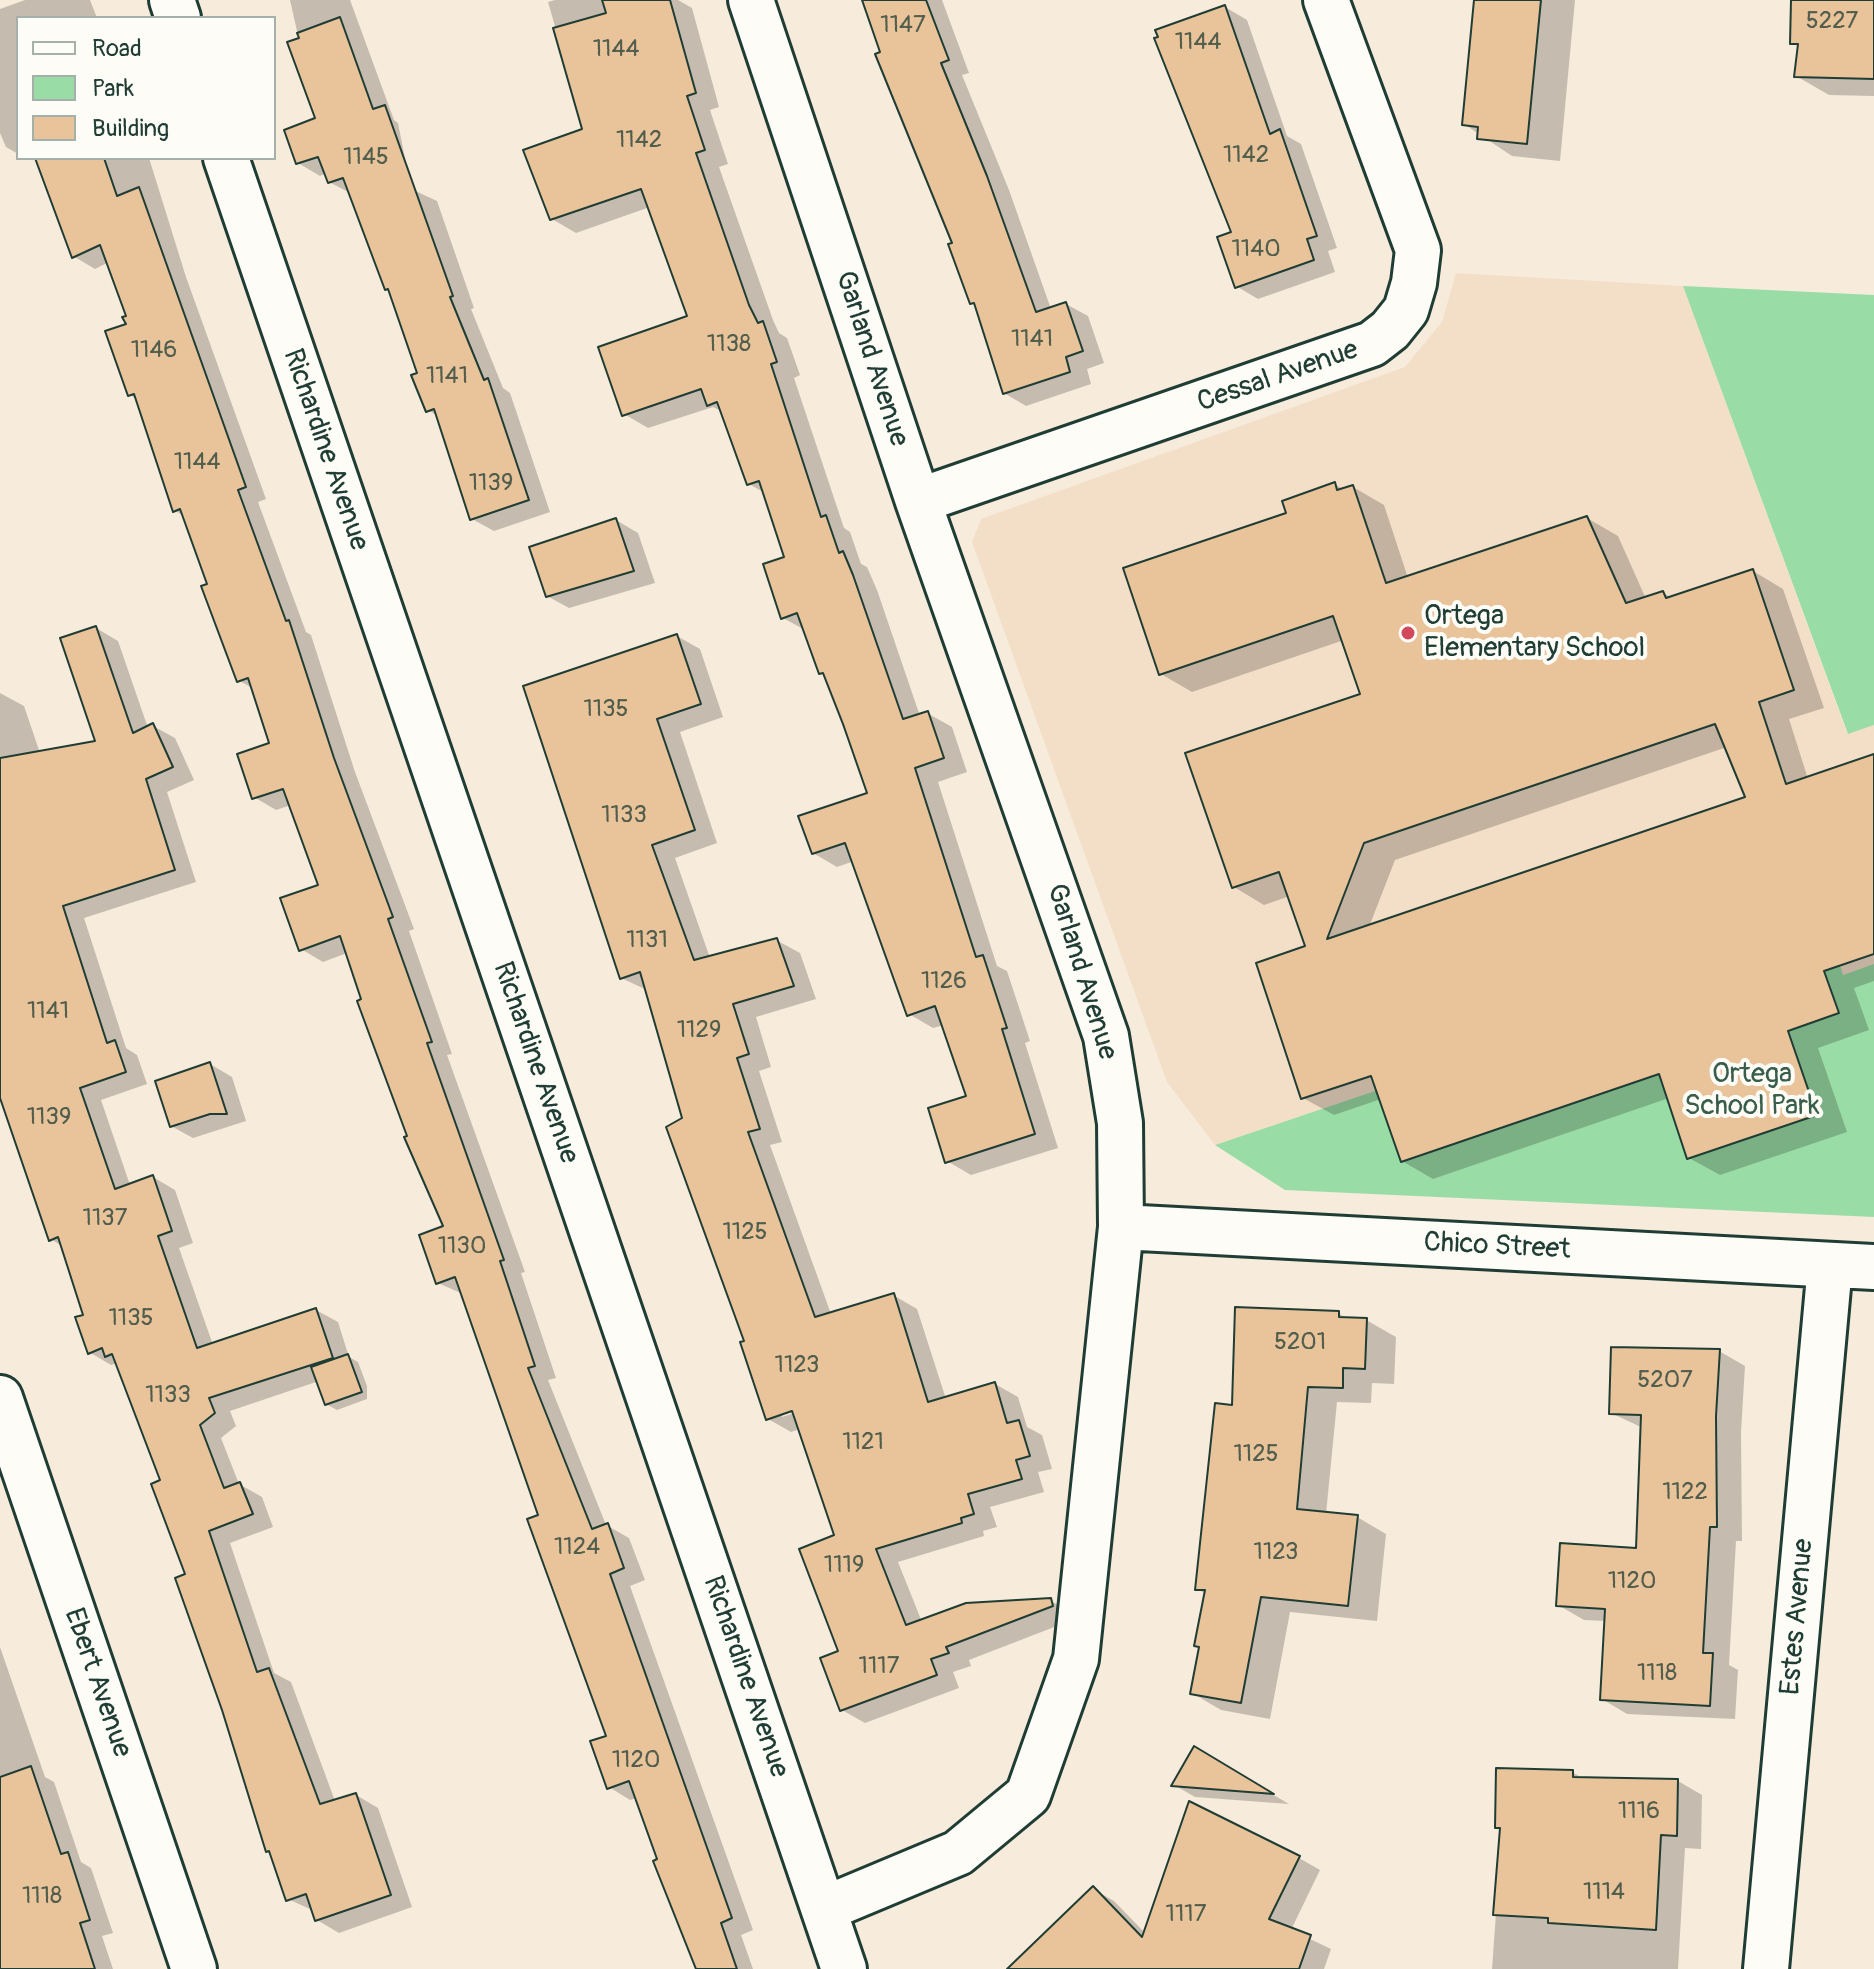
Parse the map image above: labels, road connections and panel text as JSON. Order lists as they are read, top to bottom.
{
  "streets": {
    "street": [
      "Garland Avenue",
      "Cessal Avenue",
      "Richardine Avenue",
      "Chico Street",
      "Estes Avenue",
      "Ebert Avenue"
    ]
  },
  "crossings": [
    ["Garland Avenue", "Cessal Avenue"],
    ["Garland Avenue", "Richardine Avenue"],
    ["Garland Avenue", "Chico Street"],
    ["Chico Street", "Estes Avenue"]
  ],
  "parks": ["Ortega School Park"],
  "places": ["Ortega Elementary School"],
  "house_numbers": [
    "5227",
    "1147",
    "1144",
    "1144",
    "1142",
    "1142",
    "1145",
    "1140",
    "1141",
    "1138",
    "1146",
    "1141",
    "1144",
    "1139",
    "1135",
    "1133",
    "1131",
    "1126",
    "1141",
    "1129",
    "1139",
    "1137",
    "1125",
    "1130",
    "1135",
    "5201",
    "1123",
    "5207",
    "1133",
    "1121",
    "1125",
    "1122",
    "1124",
    "1123",
    "1119",
    "1120",
    "1117",
    "1118",
    "1120",
    "1116",
    "1114",
    "1118",
    "1117"
  ],
  "legend": ["Road", "Park", "Building"]
}
